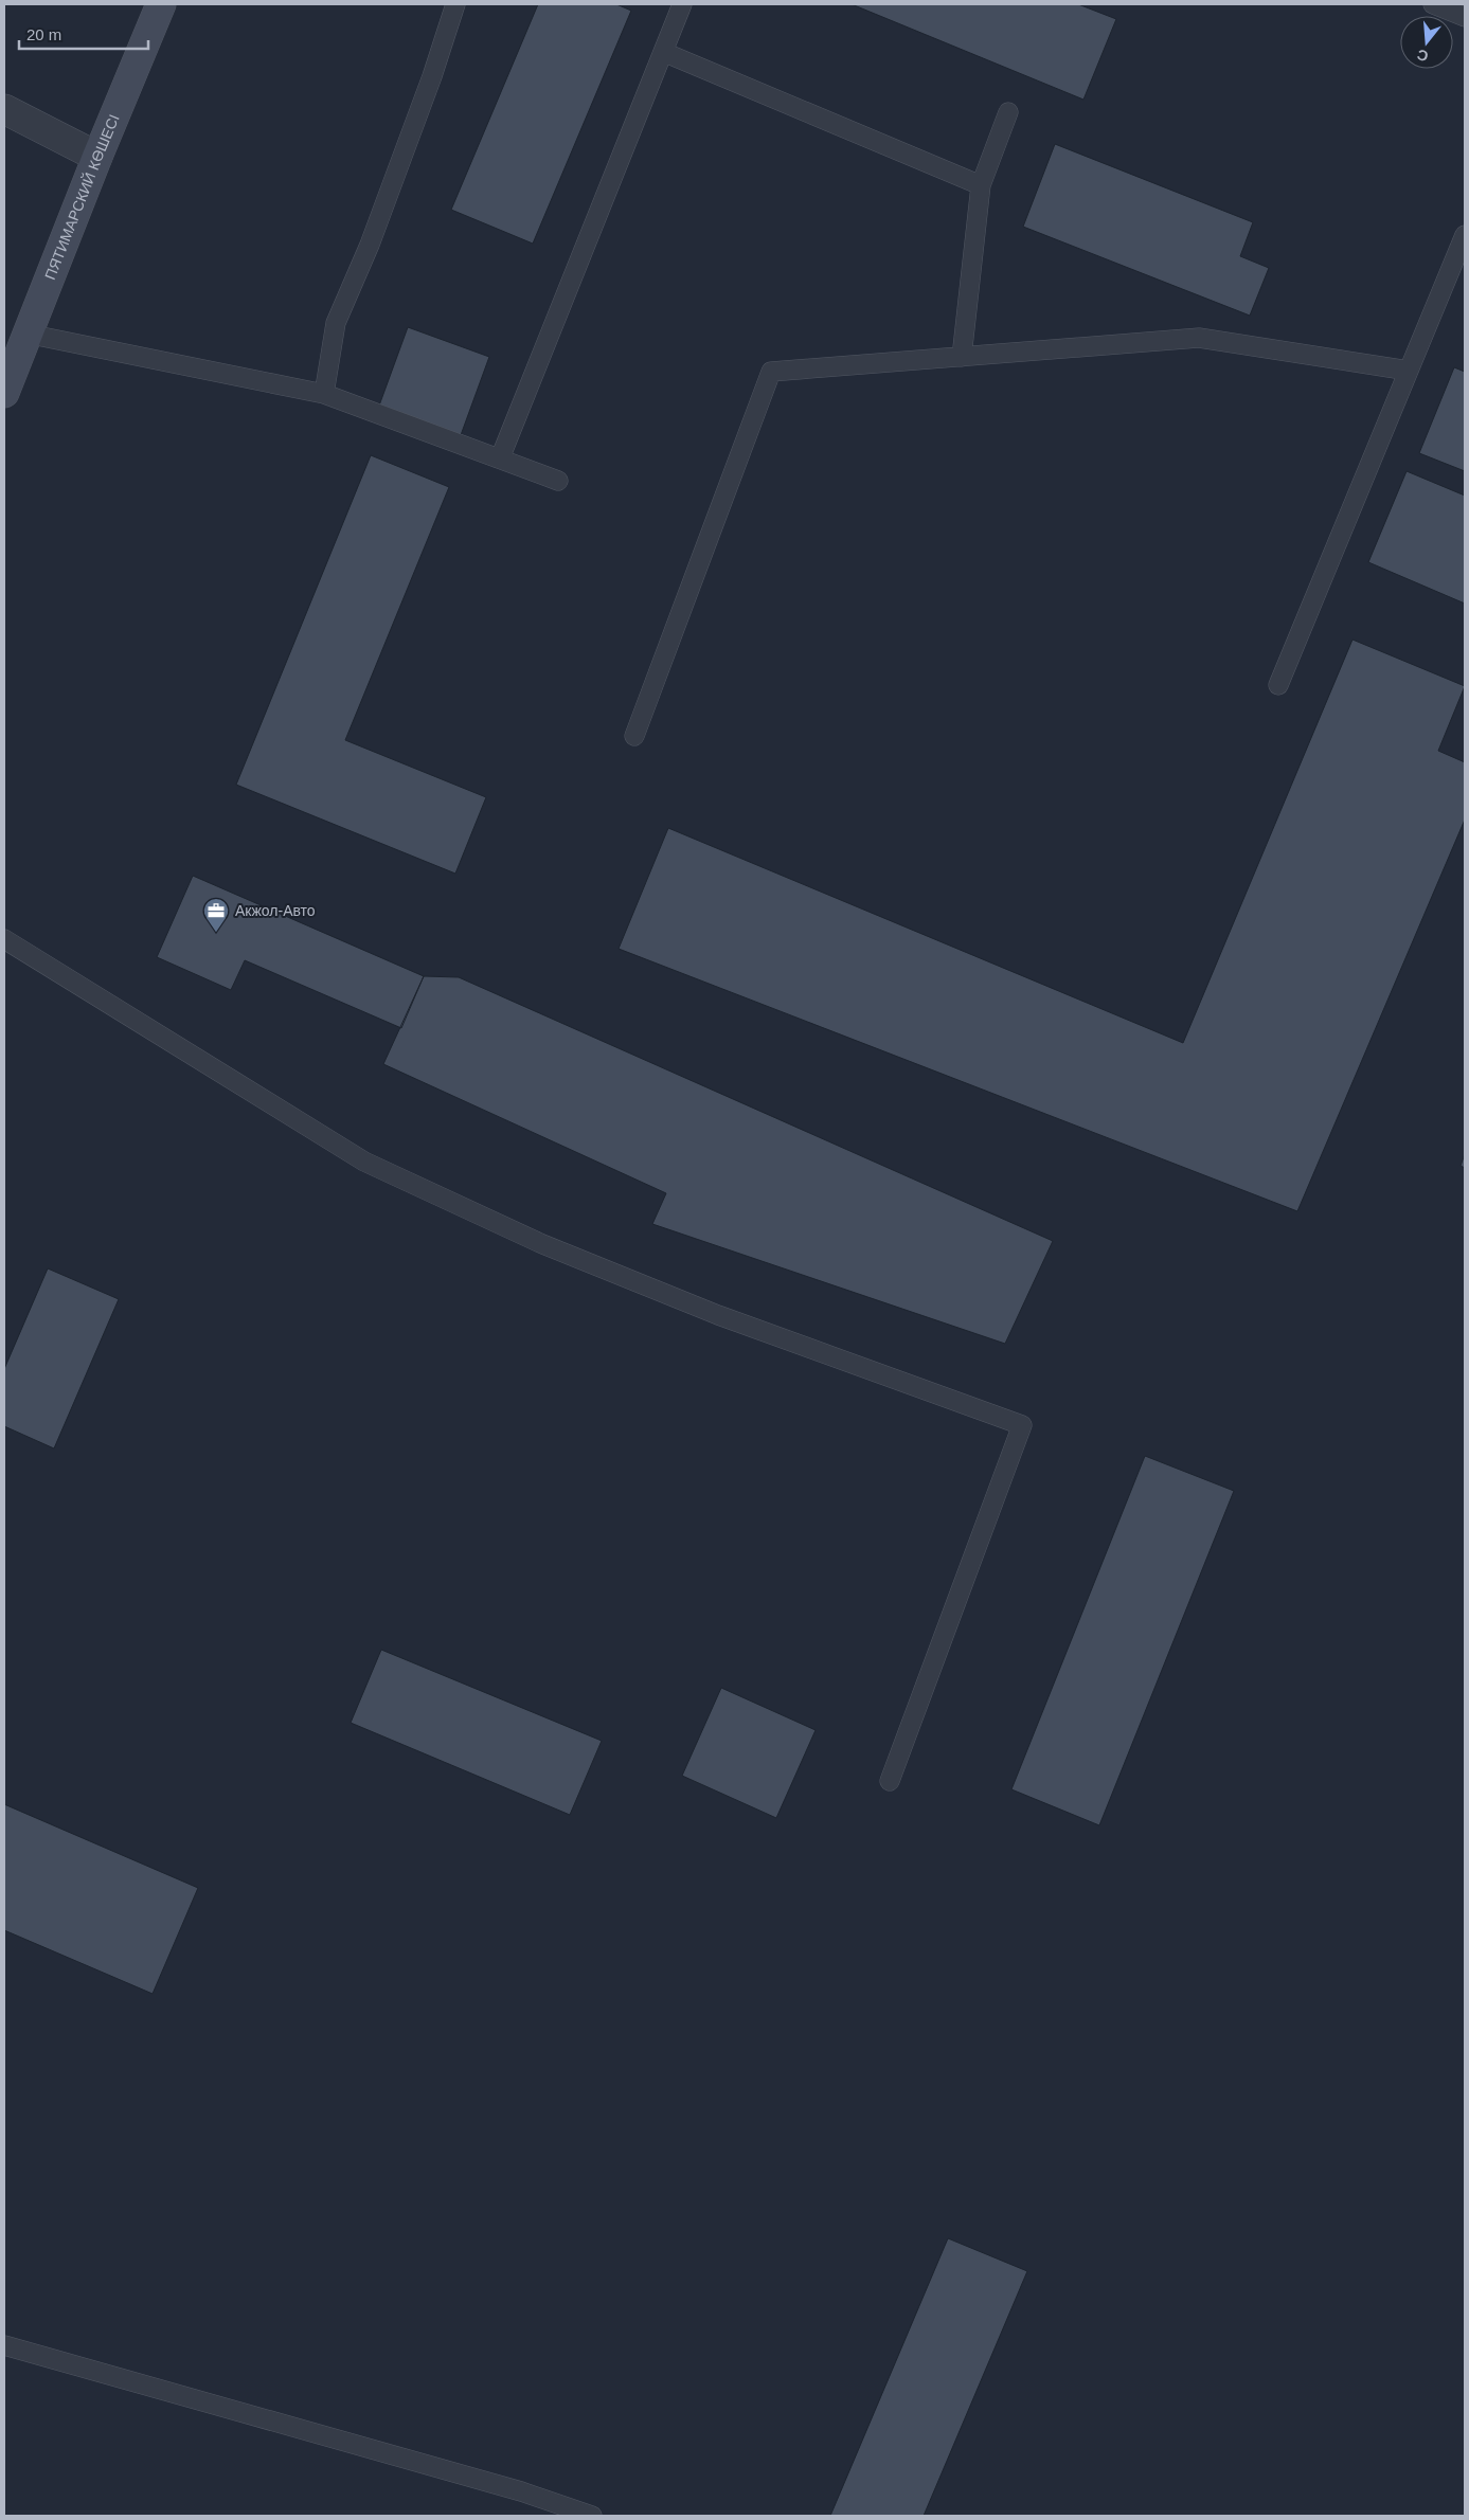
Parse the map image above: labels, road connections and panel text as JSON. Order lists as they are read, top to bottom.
{
  "streets": {
    "main road": ["ПЯТИМАРСКИЙ КӨШЕСІ"]
  },
  "places": {
    "office": ["Акжол-Авто"]
  },
  "scale_bar": "20 m",
  "north": "bottom"
}
